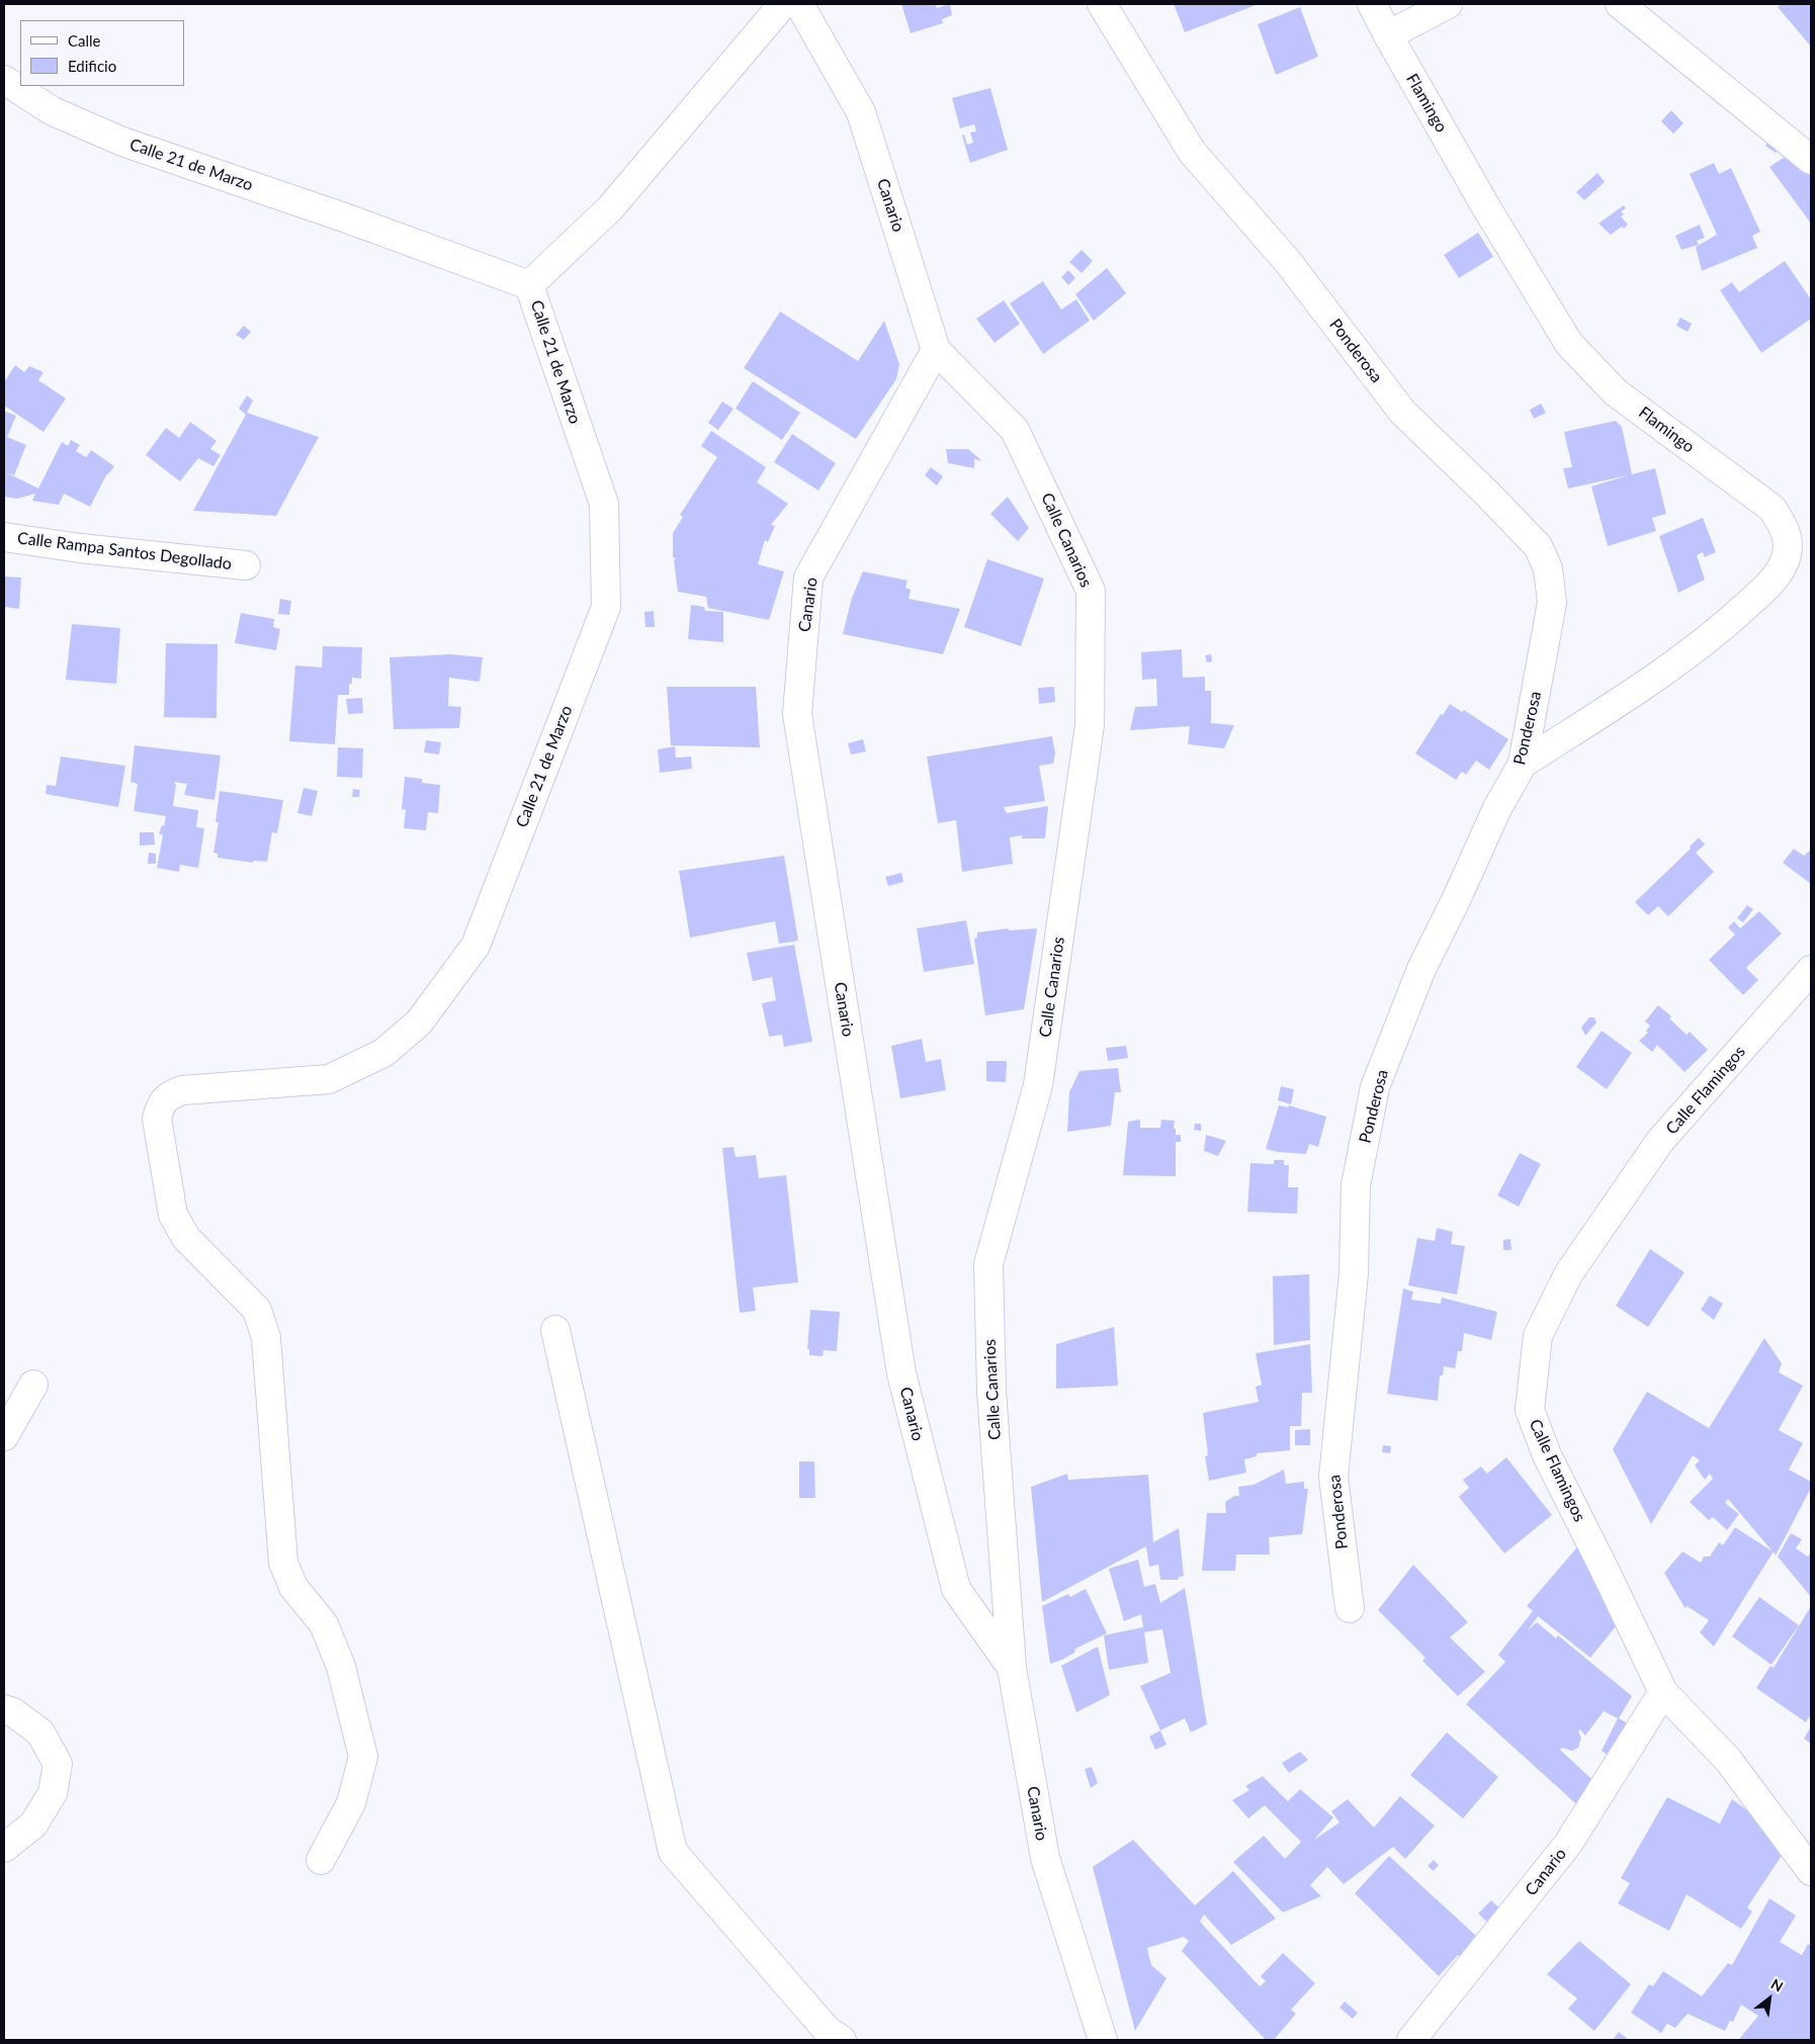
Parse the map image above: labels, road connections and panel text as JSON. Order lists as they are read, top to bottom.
{
  "streets": {
    "street": [
      "Flamingo",
      "Calle 21 de Marzo",
      "Canario",
      "Ponderosa",
      "Calle Canarios",
      "Calle Rampa Santos Degollado",
      "Calle Flamingos"
    ]
  },
  "crossings": [
    ["Flamingo", "Ponderosa"],
    ["Canario", "Calle Canarios"],
    ["Canario", "Calle Flamingos"]
  ],
  "legend": ["Calle", "Edificio"],
  "north": "top right"
}
